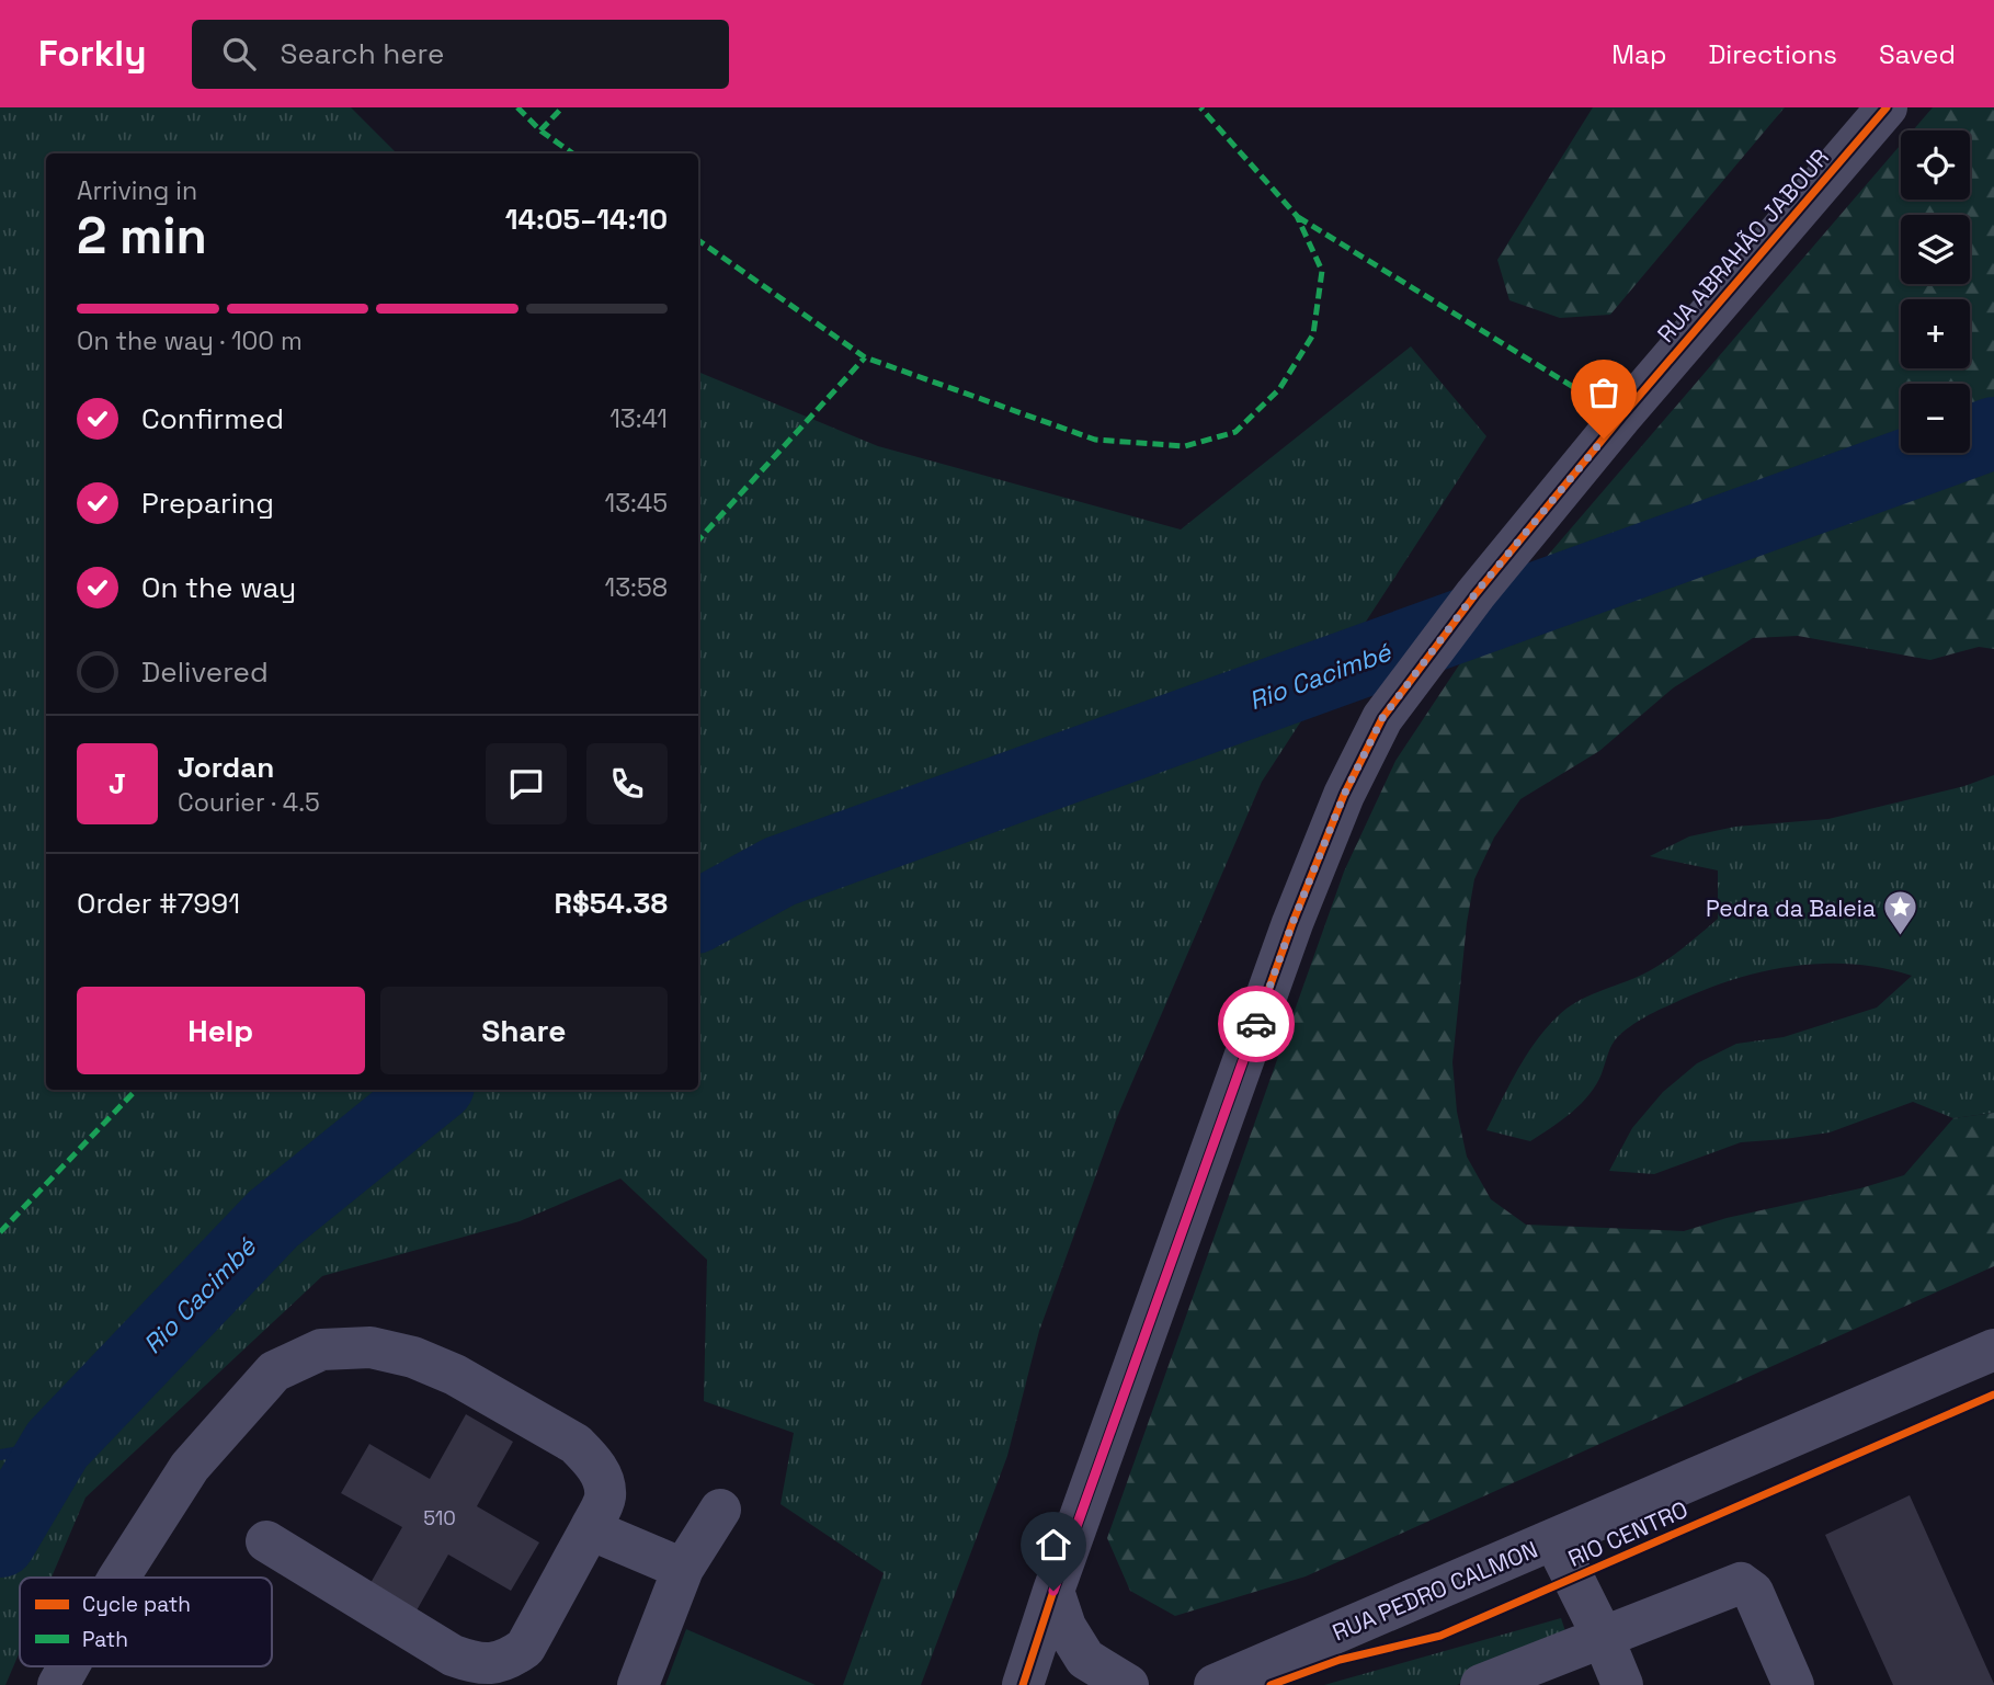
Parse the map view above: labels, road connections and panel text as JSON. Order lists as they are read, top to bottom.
{
  "streets": {
    "street": ["RUA ABRAHÃO JABOUR", "RUA PEDRO CALMON"],
    "cycle path": ["RIO CENTRO"]
  },
  "water": ["Rio Cacimbé"],
  "places": {
    "place": ["Pedra da Baleia"]
  },
  "house_numbers": ["510"],
  "legend": ["Cycle path", "Path"],
  "page": {
    "header": "Forkly",
    "search": "Search here",
    "nav": ["Map", "Directions", "Saved"],
    "map_buttons": ["+", "−"],
    "heading": ["2 min", "Arriving in", "14:05–14:10"],
    "panel": [
      "Jordan",
      "Courier · 4.5",
      "Order #7991",
      "R$54.38"
    ],
    "bar": "On the way · 100 m",
    "list": [
      ["Confirmed", "13:41"],
      ["Preparing", "13:45"],
      ["On the way", "13:58"],
      "Delivered"
    ],
    "round": "J",
    "buttons": ["Help", "Share"]
  }
}
